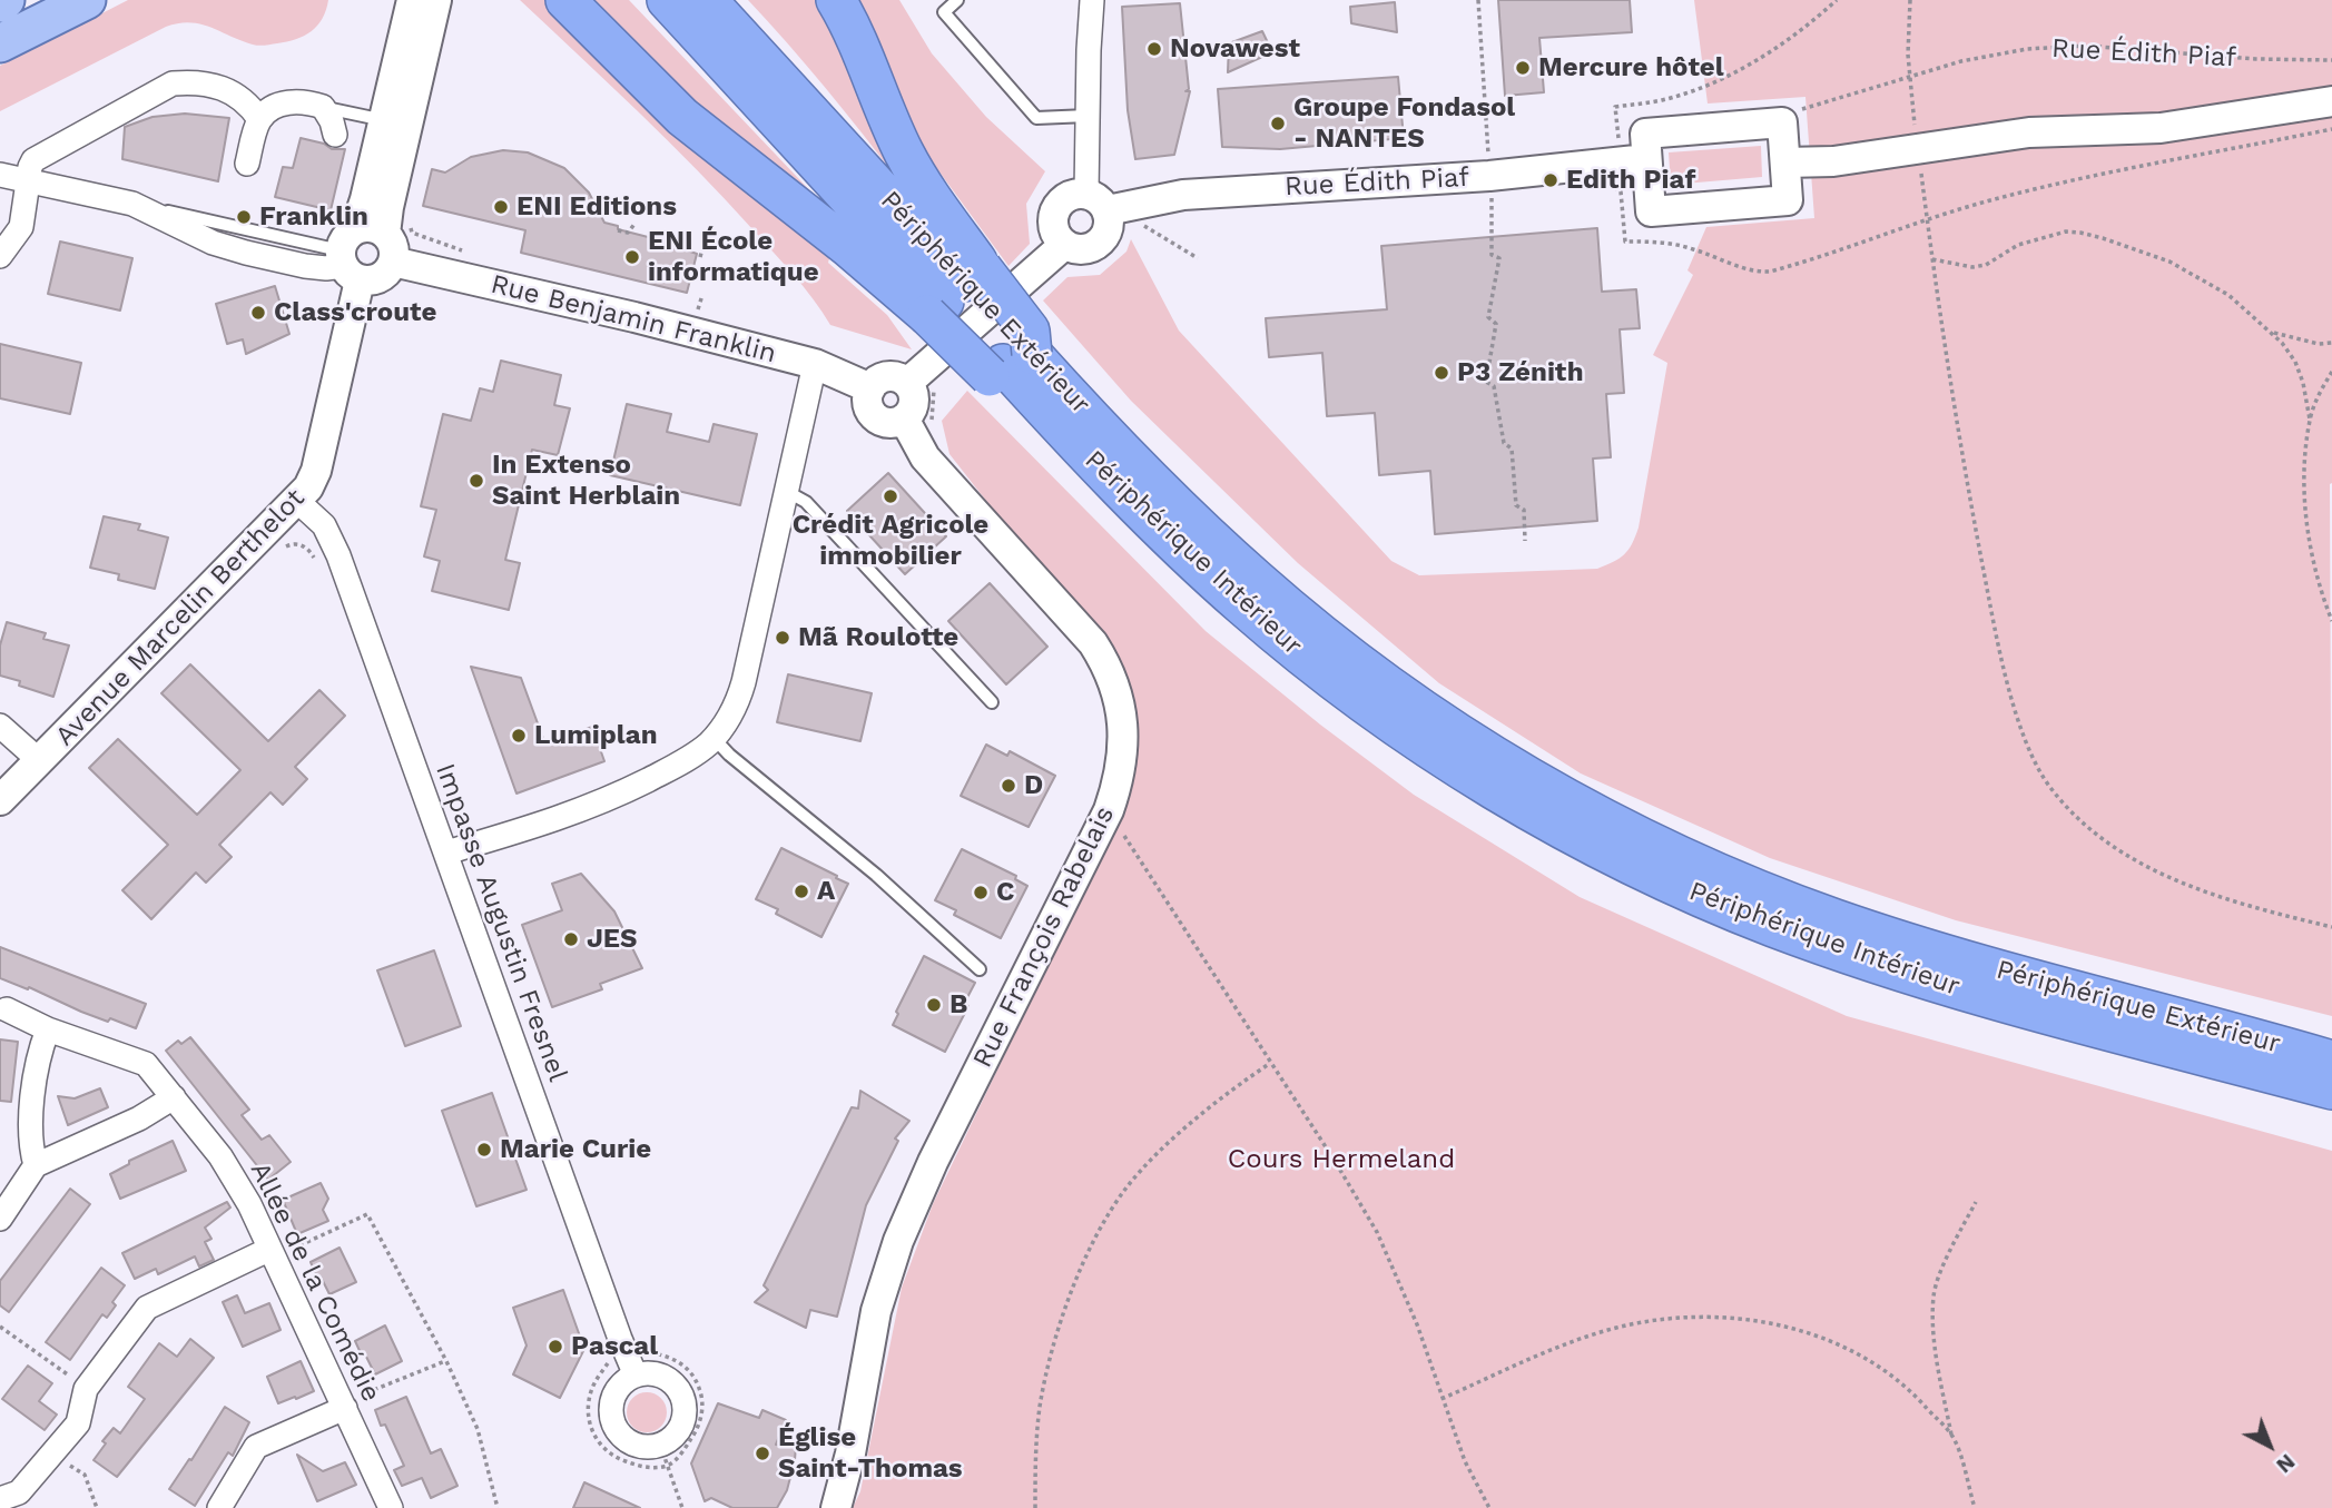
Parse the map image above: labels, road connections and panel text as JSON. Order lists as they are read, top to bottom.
{
  "streets": {
    "highway": ["Périphérique Extérieur", "Périphérique Intérieur"],
    "street": [
      "Rue Édith Piaf",
      "Rue Benjamin Franklin",
      "Avenue Marcelin Berthelot",
      "Impasse Augustin Fresnel",
      "Rue François Rabelais",
      "Allée de la Comédie"
    ]
  },
  "crossings": [
    ["Périphérique Extérieur", "Périphérique Intérieur"],
    ["Rue Benjamin Franklin", "Avenue Marcelin Berthelot"],
    ["Avenue Marcelin Berthelot", "Impasse Augustin Fresnel"]
  ],
  "parks": ["Cours Hermeland"],
  "places": [
    "Novawest",
    "Mercure hôtel",
    "Groupe Fondasol - NANTES",
    "Edith Piaf",
    "ENI Editions",
    "Franklin",
    "ENI École informatique",
    "Class'croute",
    "P3 Zénith",
    "In Extenso Saint Herblain",
    "Crédit Agricole immobilier",
    "Mã Roulotte",
    "Lumiplan",
    "D",
    "A",
    "C",
    "JES",
    "B",
    "Marie Curie",
    "Pascal",
    "Église Saint-Thomas"
  ],
  "north": "bottom right"
}
